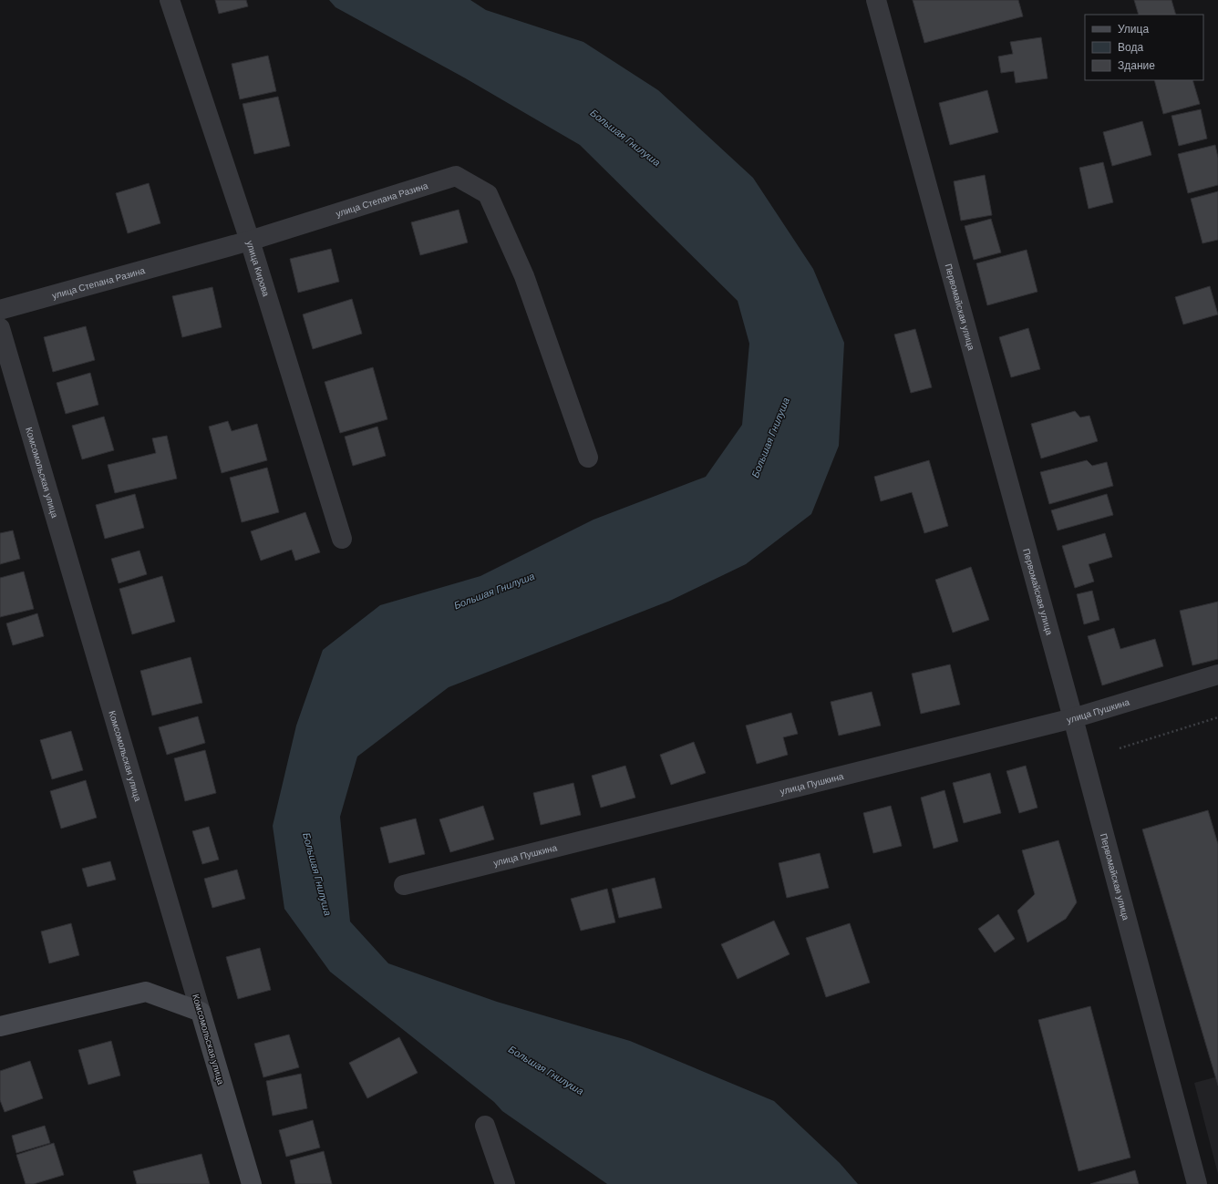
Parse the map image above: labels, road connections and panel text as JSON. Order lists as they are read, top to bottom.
{
  "streets": {
    "main road": ["Комсомольская улица"],
    "street": [
      "улица Степана Разина",
      "улица Кирова",
      "Первомайская улица",
      "улица Пушкина"
    ]
  },
  "crossings": [
    ["улица Степана Разина", "улица Кирова"],
    ["Первомайская улица", "улица Пушкина"]
  ],
  "water": ["Большая Гнилуша"],
  "legend": ["Улица", "Вода", "Здание"]
}
